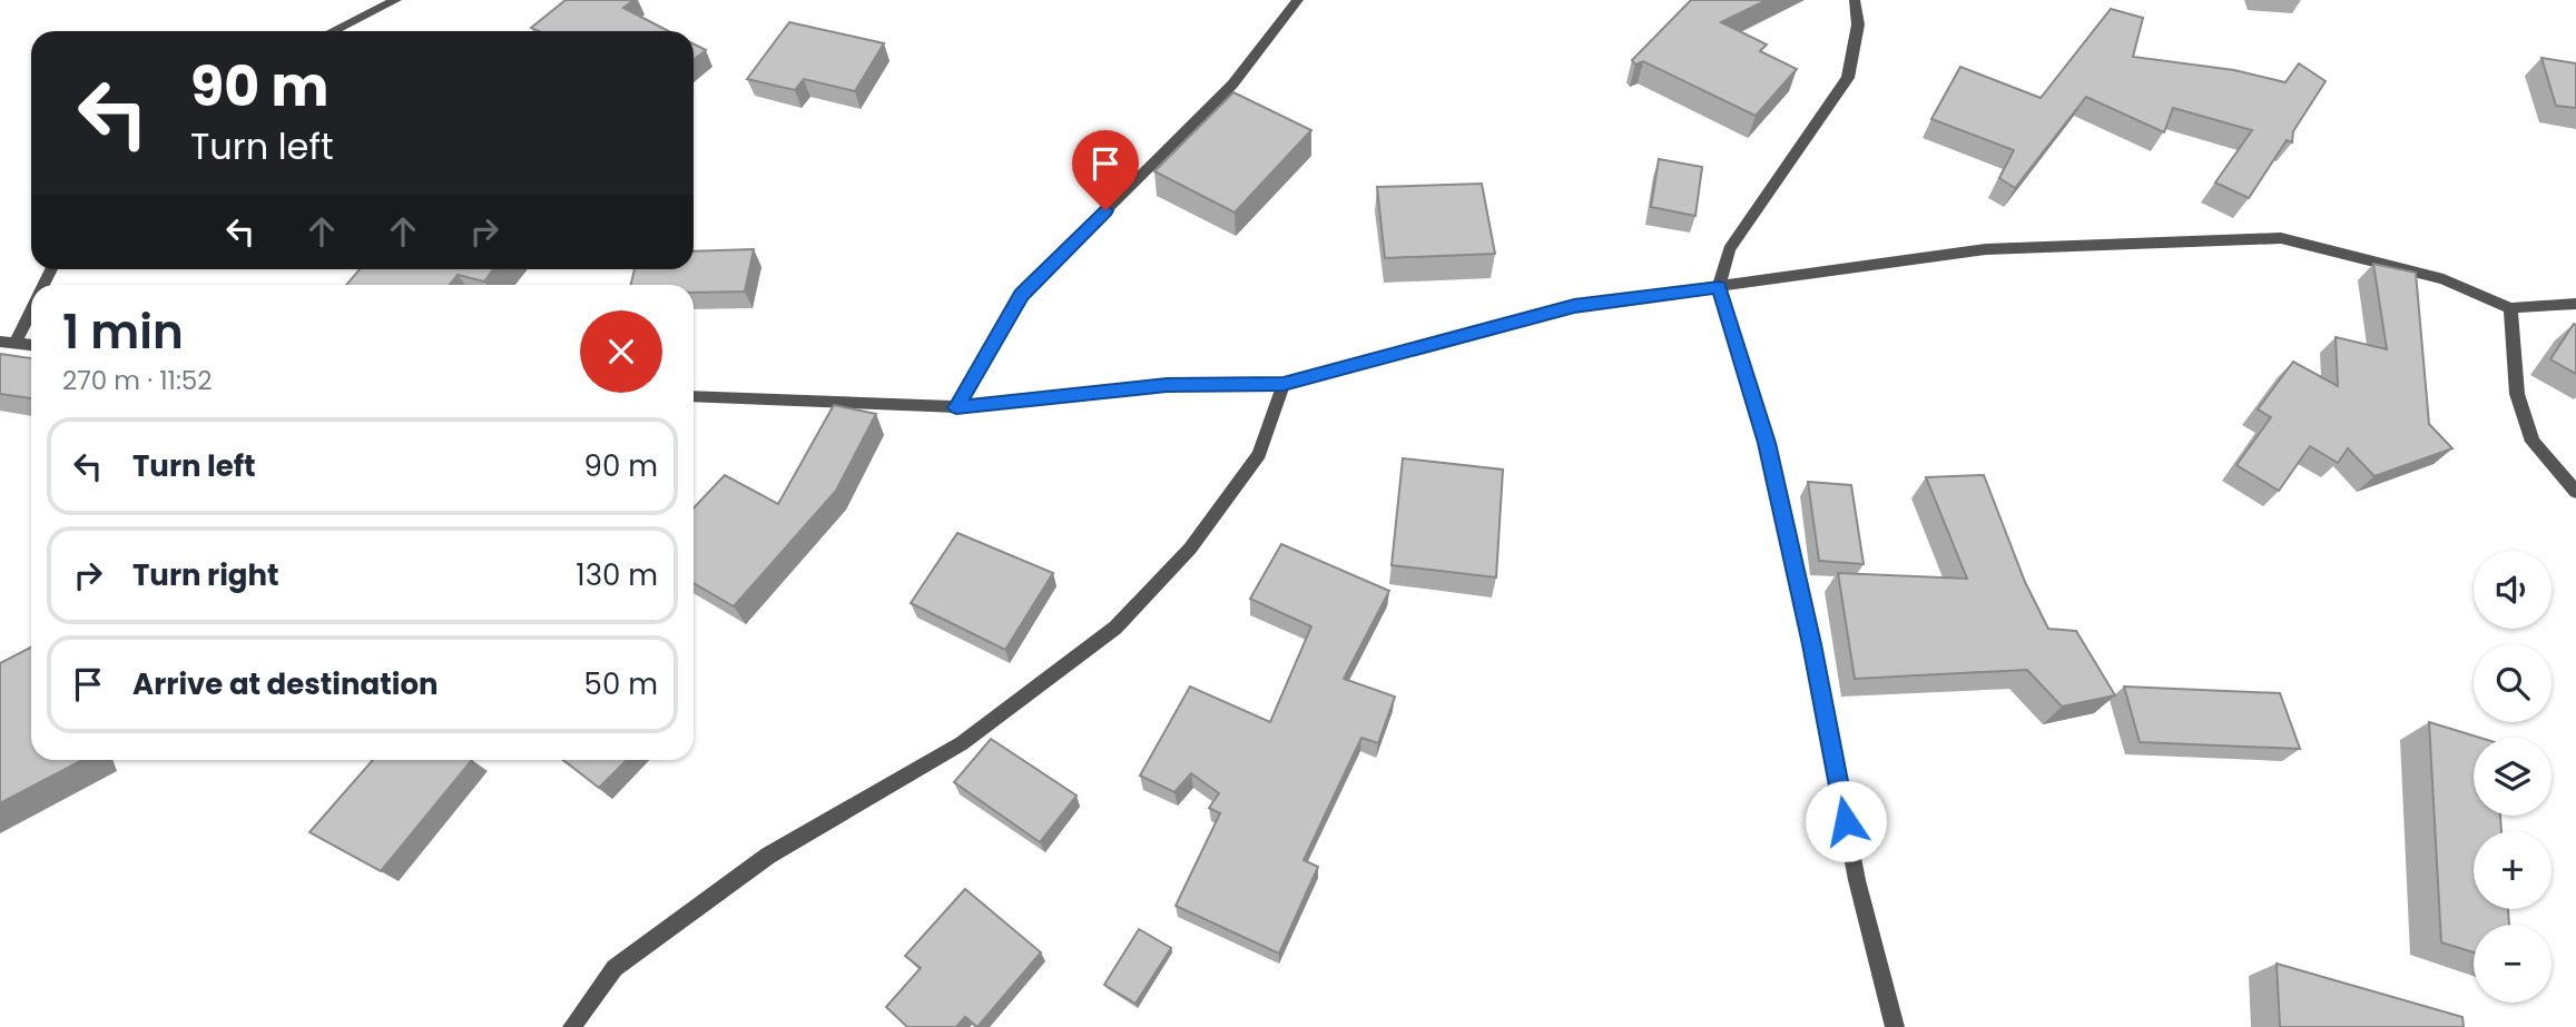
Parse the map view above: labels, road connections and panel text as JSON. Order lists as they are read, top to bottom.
{
  "page": {
    "turn": ["90 m", "Turn left"],
    "heading": ["1 min", "270 m · 11:52"],
    "list": [
      {
        "name": "Turn left",
        "value": "90 m"
      },
      {
        "name": "Turn right",
        "value": "130 m"
      },
      {
        "name": "Arrive at destination",
        "value": "50 m"
      }
    ],
    "map_buttons": ["+", "−"]
  }
}
